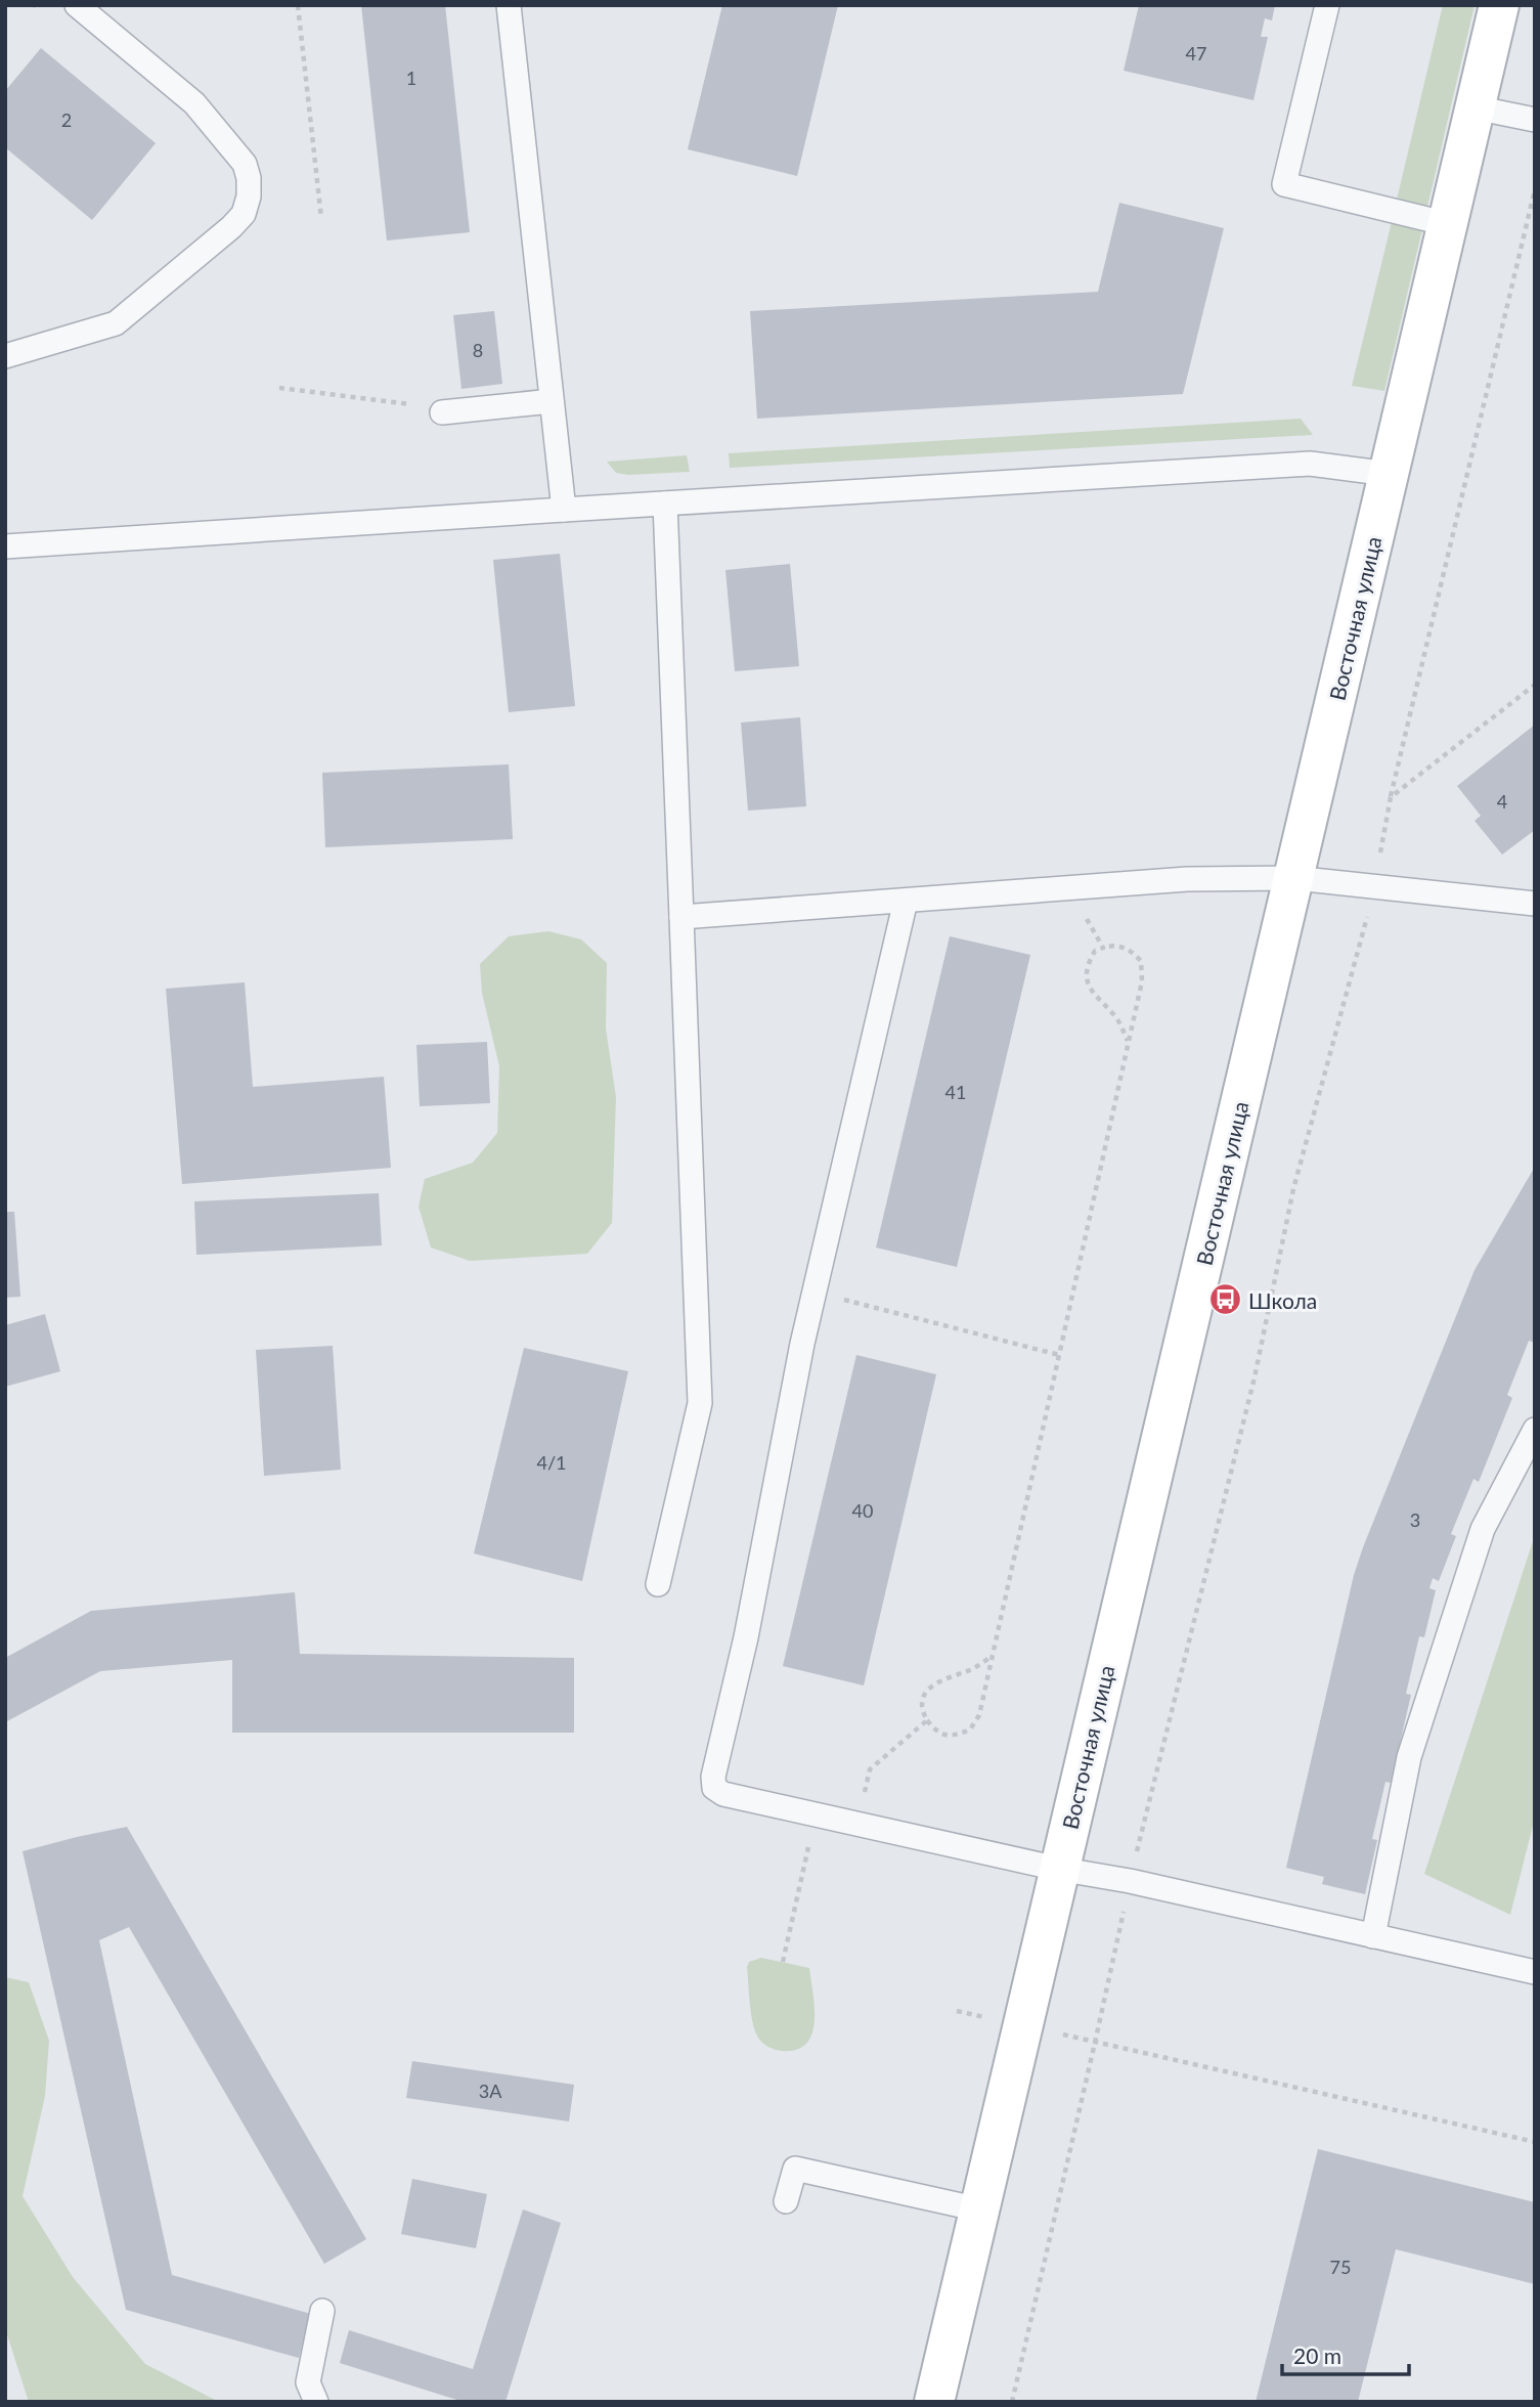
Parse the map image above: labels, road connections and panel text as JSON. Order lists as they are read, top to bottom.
{
  "streets": {
    "main road": ["Восточная улица"]
  },
  "places": {
    "bus stop": ["Школа"]
  },
  "house_numbers": [
    "47",
    "1",
    "2",
    "8",
    "4",
    "41",
    "4/1",
    "40",
    "3",
    "3А",
    "75"
  ],
  "scale_bar": "20 m"
}
